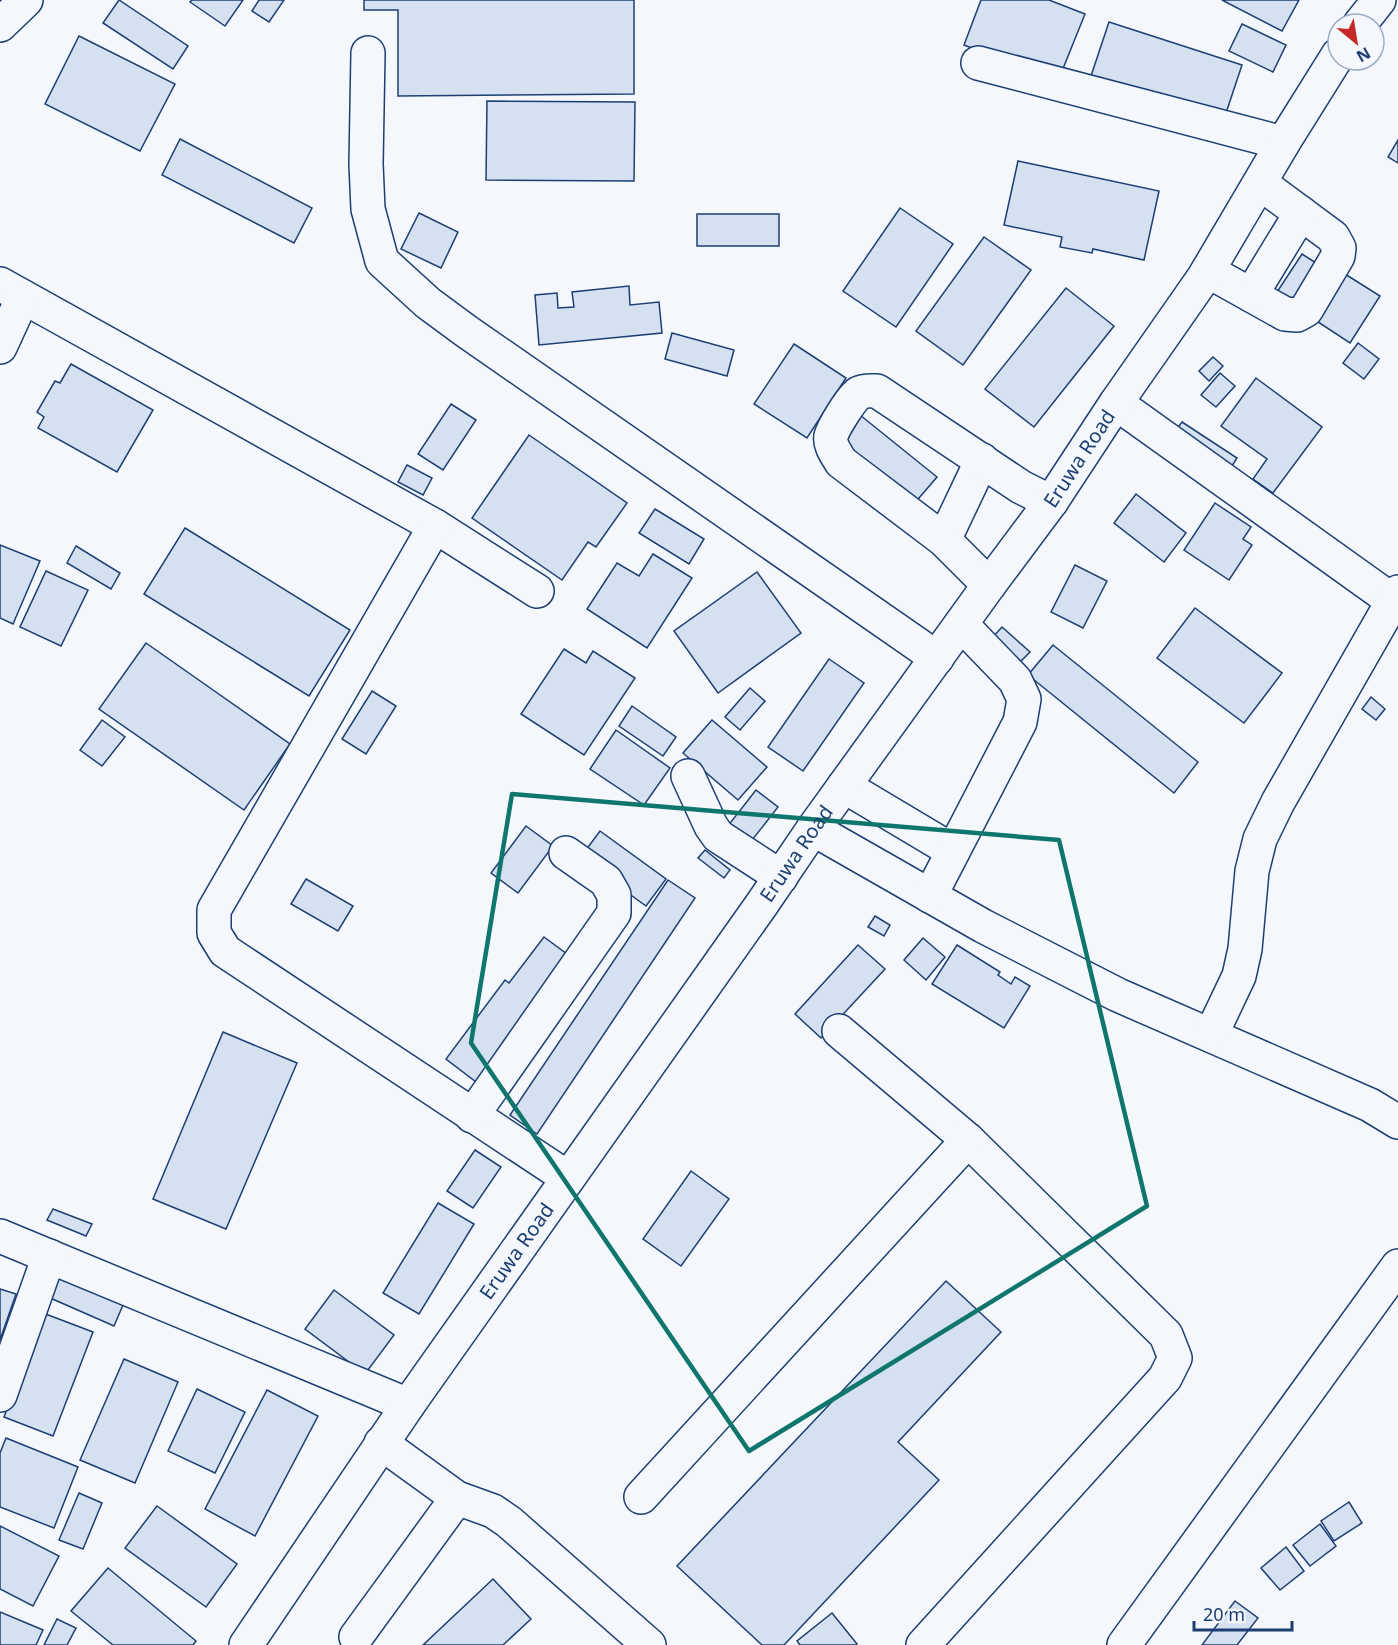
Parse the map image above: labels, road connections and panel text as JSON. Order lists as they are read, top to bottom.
{
  "streets": {
    "street": ["Eruwa Road"]
  },
  "scale_bar": "20 m",
  "north": "bottom right"
}
